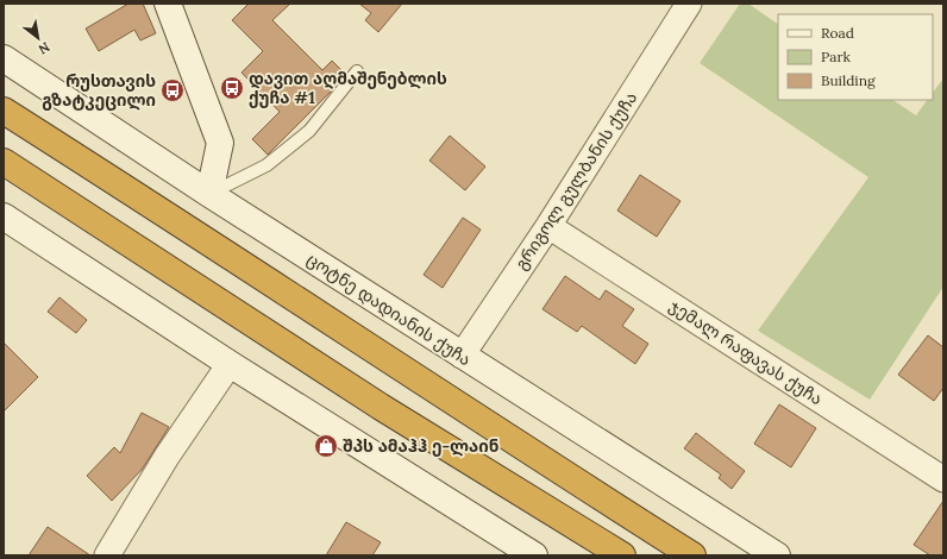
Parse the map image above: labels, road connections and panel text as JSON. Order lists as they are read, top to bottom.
{
  "streets": {
    "street": ["გრიგოლ გულბანის ქუჩა", "ცოტნე დადიანის ქუჩა", "ჯემალ რაფავას ქუჩა"]
  },
  "crossings": [
    ["გრიგოლ გულბანის ქუჩა", "ცოტნე დადიანის ქუჩა"],
    ["გრიგოლ გულბანის ქუჩა", "ჯემალ რაფავას ქუჩა"]
  ],
  "places": {
    "bus stop": ["დავით აღმაშენებლის ქუჩა #1", "რუსთავის გზატკეცილი"],
    "shop": ["შპს ამაჰჰ ე-ლაინ"]
  },
  "legend": ["Road", "Park", "Building"],
  "north": "bottom right"
}
